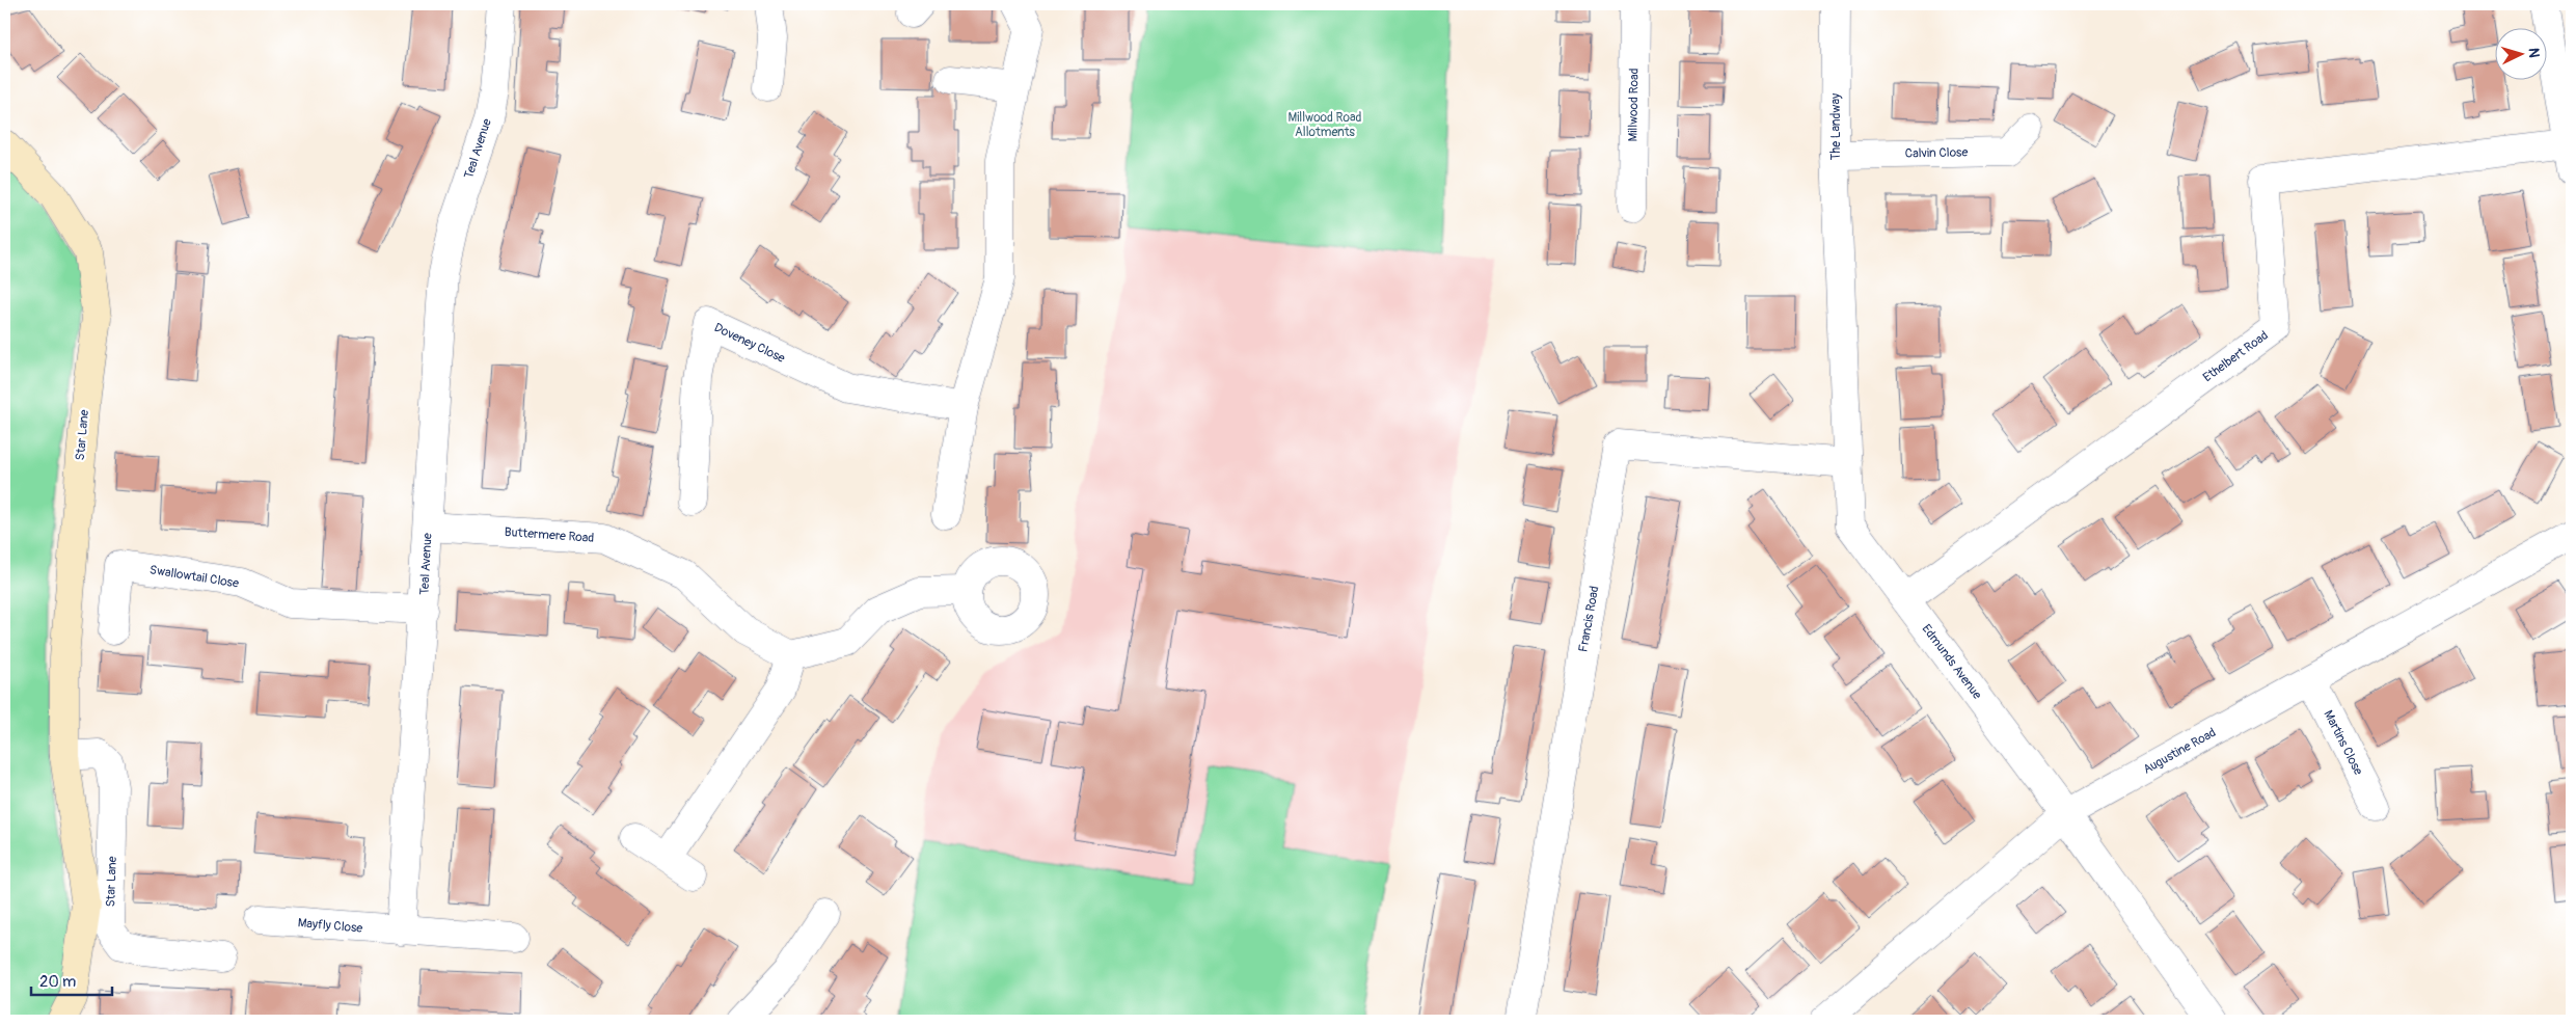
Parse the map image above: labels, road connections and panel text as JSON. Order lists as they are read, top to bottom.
{
  "streets": {
    "street": [
      "Millwood Road",
      "The Landway",
      "Teal Avenue",
      "Calvin Close",
      "Doveney Close",
      "Ethelbert Road",
      "Star Lane",
      "Buttermere Road",
      "Swallowtail Close",
      "Francis Road",
      "Edmunds Avenue",
      "Martins Close",
      "Augustine Road",
      "Mayfly Close"
    ]
  },
  "crossings": [
    ["The Landway", "Calvin Close"],
    ["The Landway", "Edmunds Avenue"],
    ["Teal Avenue", "Buttermere Road"],
    ["Teal Avenue", "Swallowtail Close"],
    ["Teal Avenue", "Mayfly Close"],
    ["Ethelbert Road", "Edmunds Avenue"],
    ["Francis Road", "Edmunds Avenue"],
    ["Edmunds Avenue", "Augustine Road"],
    ["Martins Close", "Augustine Road"]
  ],
  "parks": ["Millwood Road Allotments"],
  "scale_bar": "20 m",
  "north": "right"
}
